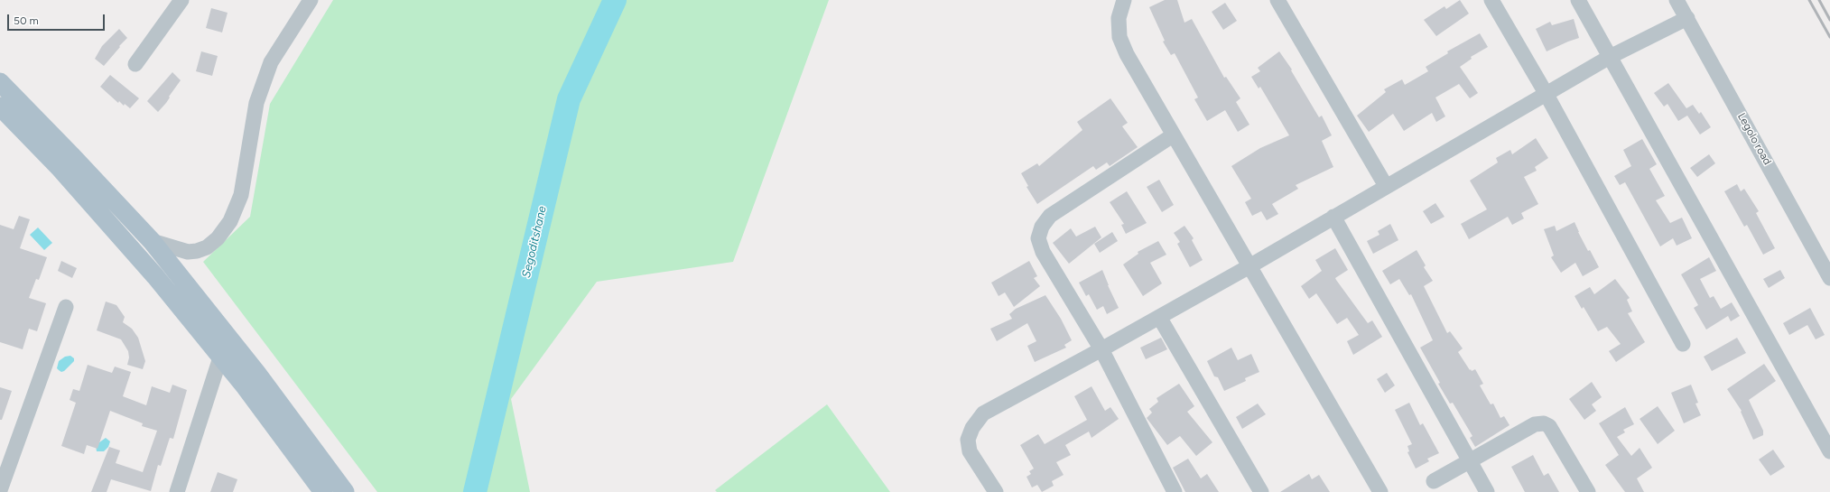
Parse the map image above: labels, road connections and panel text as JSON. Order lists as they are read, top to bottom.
{
  "streets": {
    "street": ["Legolo road"]
  },
  "water": ["Segoditshane"],
  "scale_bar": "50 m"
}
